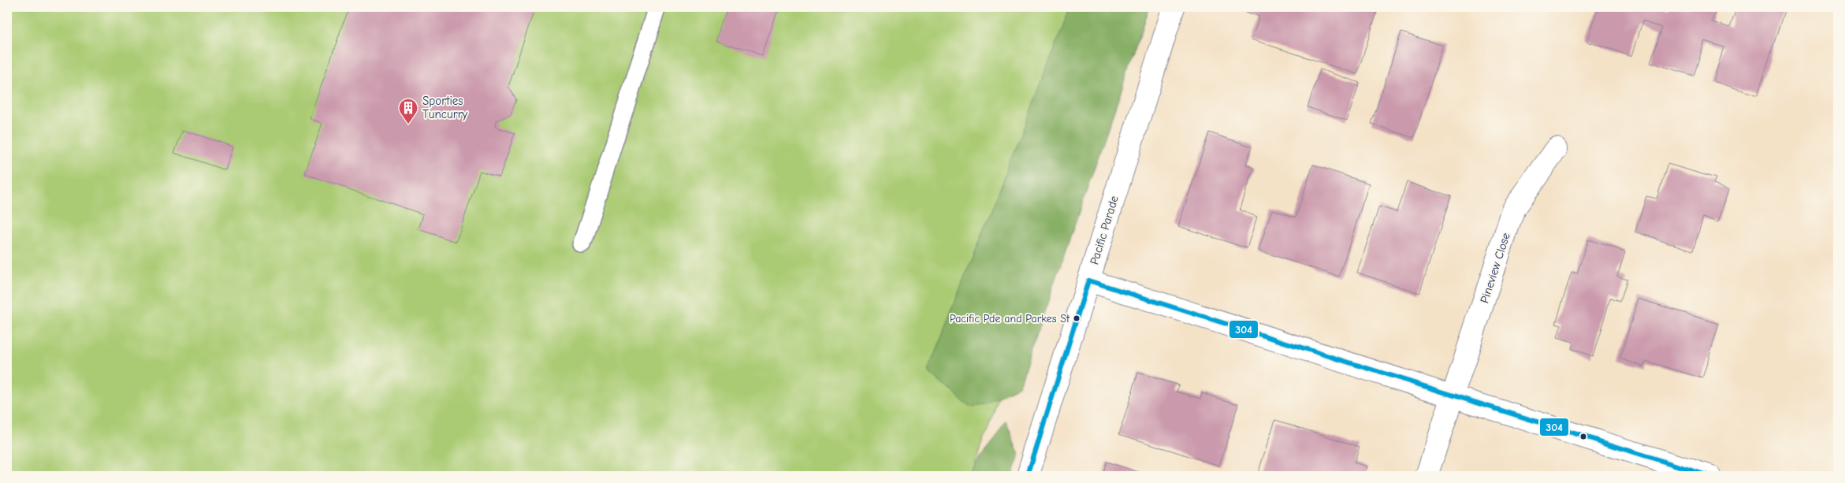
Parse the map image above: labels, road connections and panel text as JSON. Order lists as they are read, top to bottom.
{
  "streets": {
    "street": ["Pacific Parade", "Pineview Close"]
  },
  "places": {
    "building": ["Sporties Tuncurry"],
    "other": ["Pacific Pde and Parkes St"]
  },
  "lines": ["transit line 304"]
}
